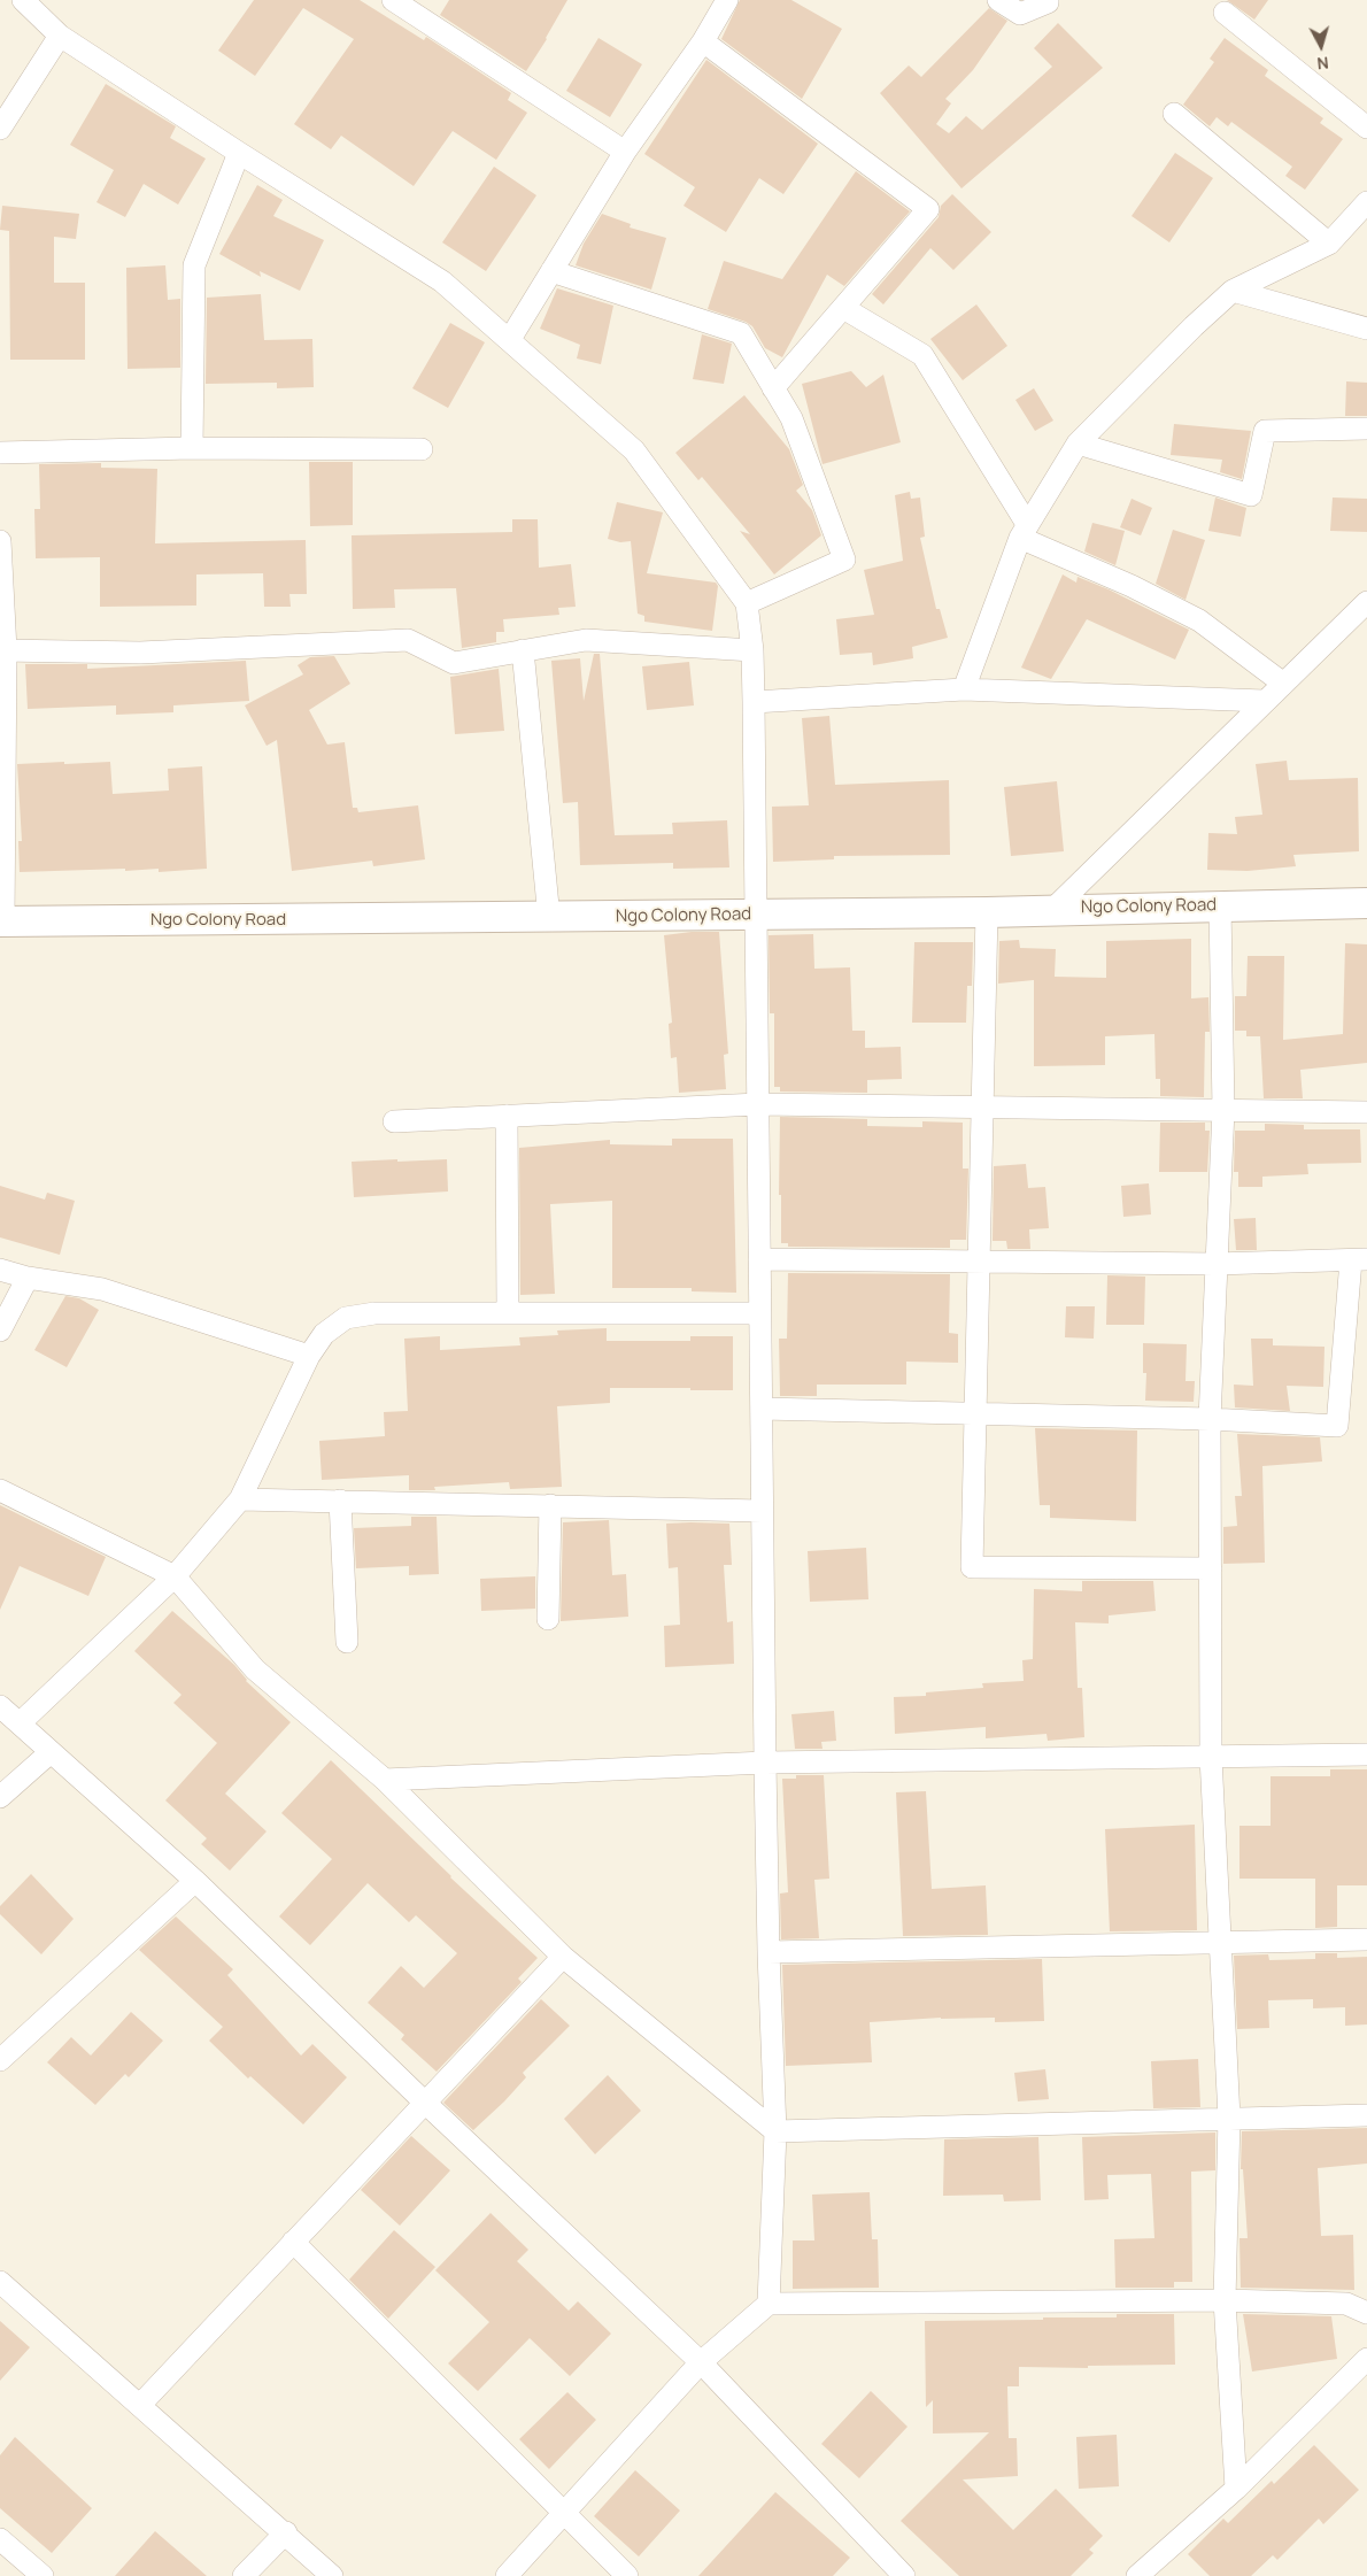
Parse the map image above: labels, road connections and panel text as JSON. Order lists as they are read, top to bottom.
{
  "streets": {
    "street": ["Ngo Colony Road"]
  },
  "north": "bottom"
}
